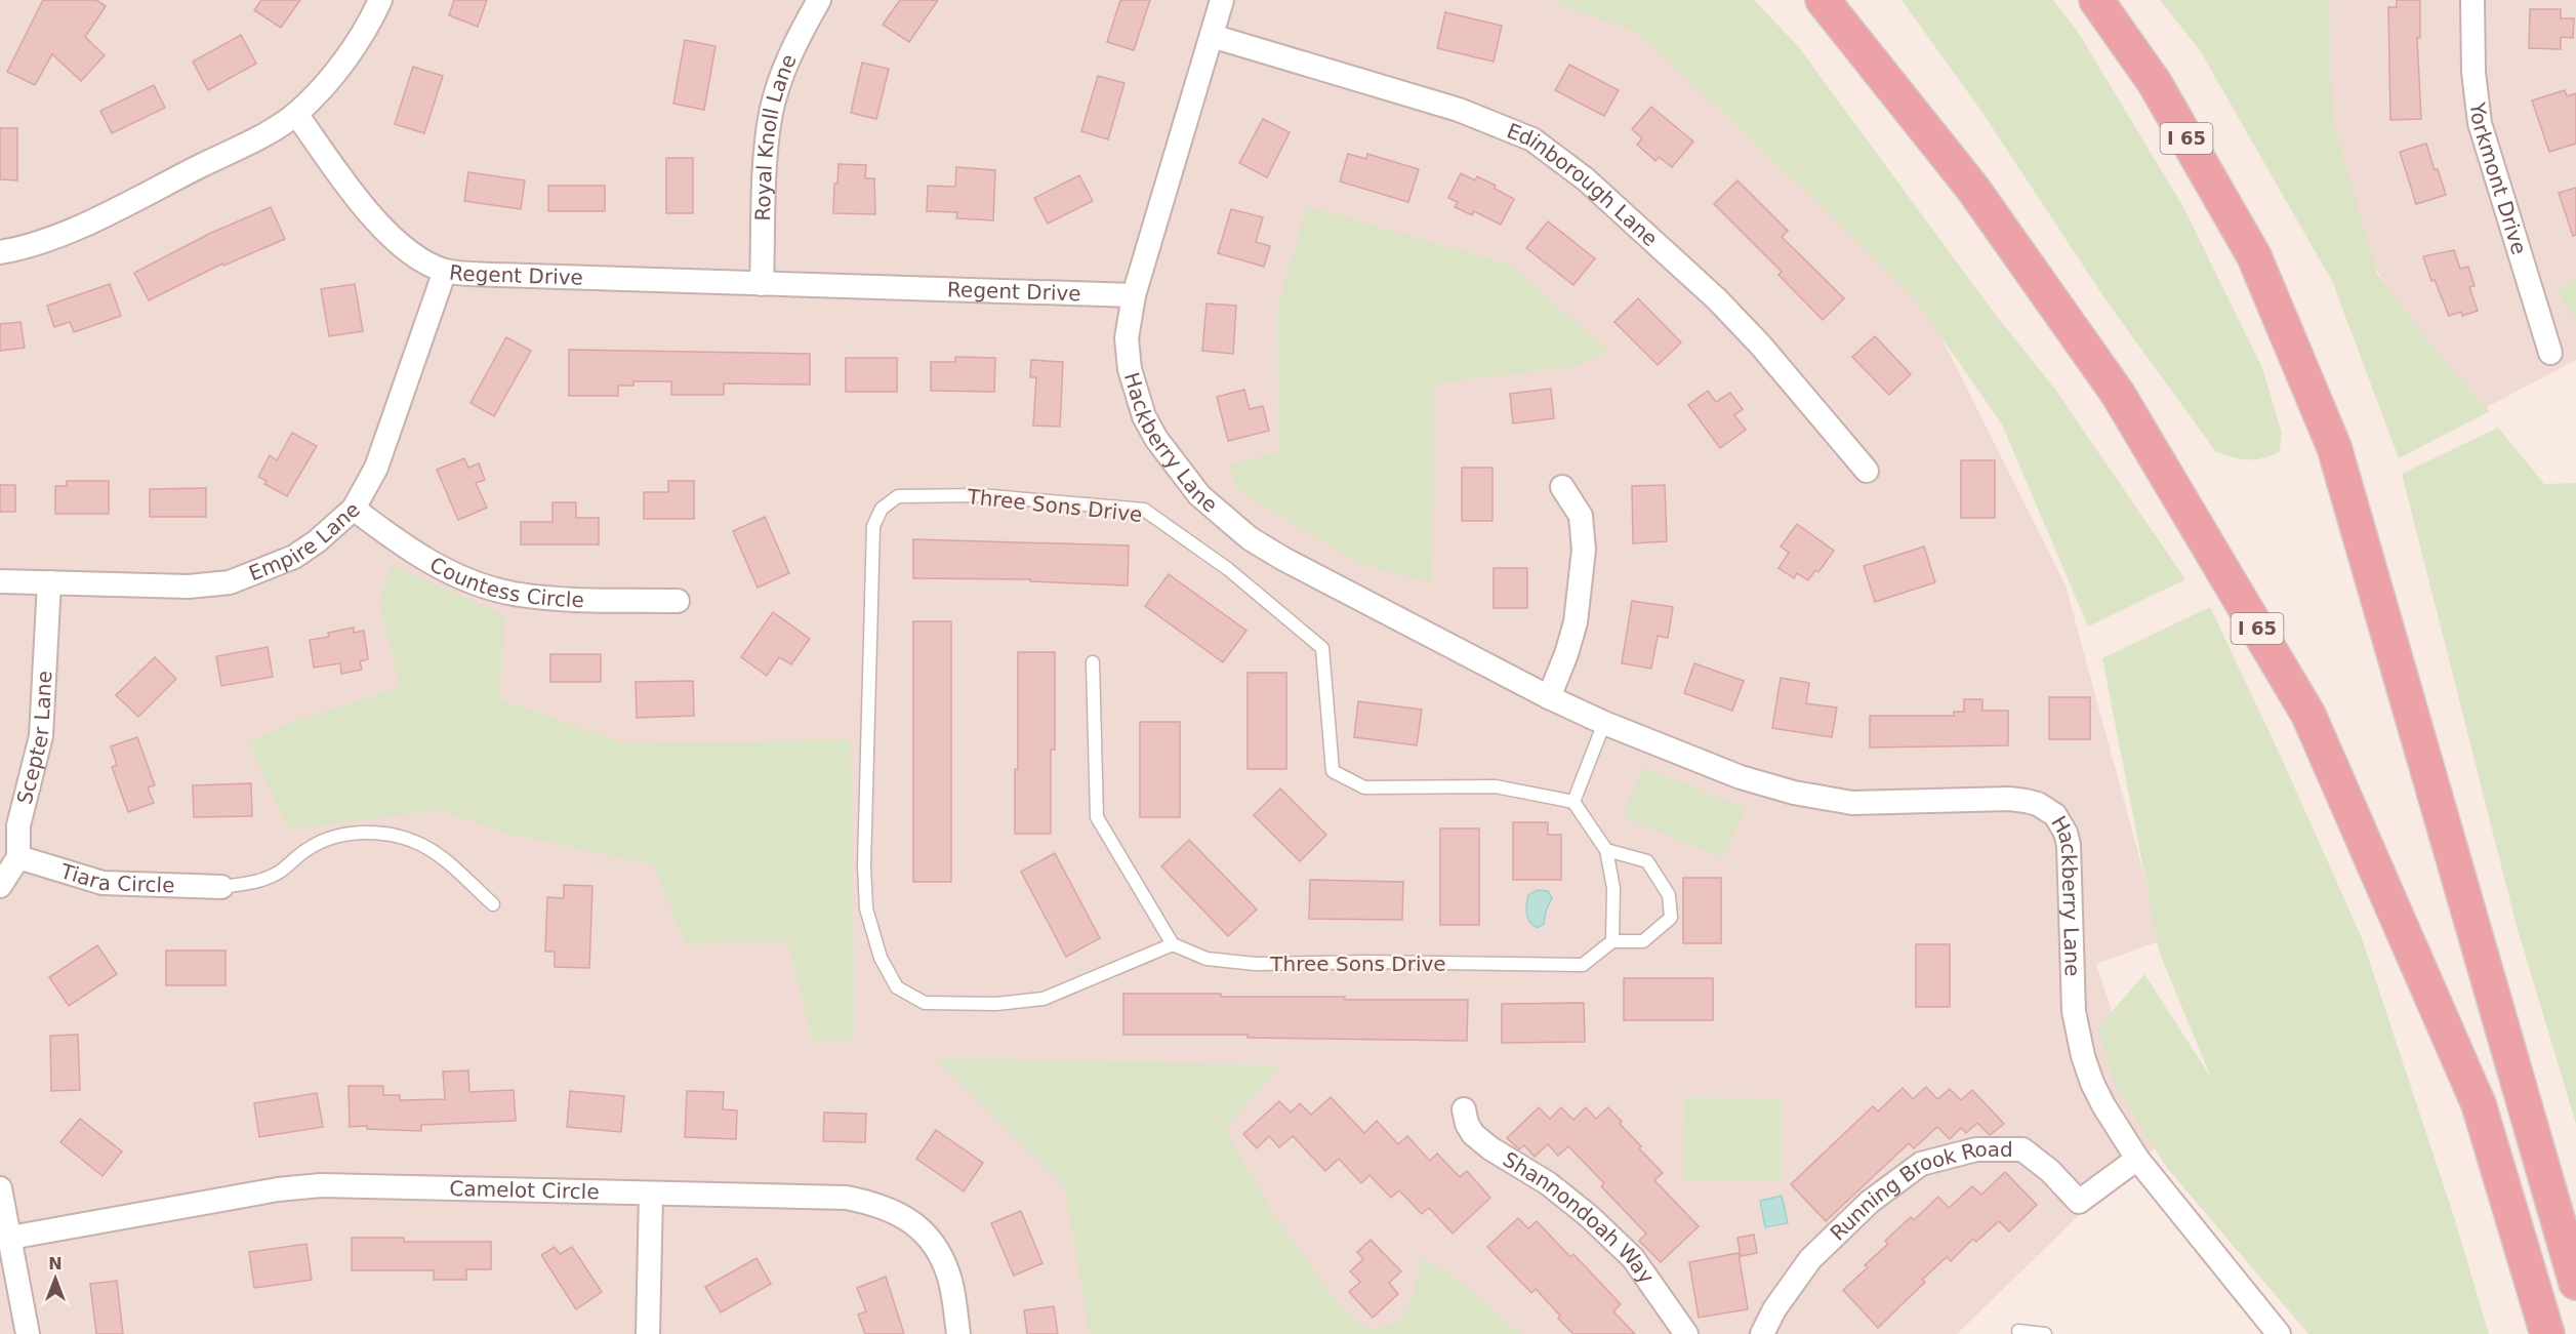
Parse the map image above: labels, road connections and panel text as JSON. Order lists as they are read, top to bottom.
{
  "streets": {
    "highway": ["I 65"],
    "street": [
      "Royal Knoll Lane",
      "Yorkmont Drive",
      "Edinborough Lane",
      "Regent Drive",
      "Hackberry Lane",
      "Empire Lane",
      "Countess Circle",
      "Scepter Lane",
      "Tiara Circle",
      "Camelot Circle",
      "Running Brook Road",
      "Shannondoah Way"
    ],
    "lane": ["Three Sons Drive"]
  },
  "crossings": [
    ["Royal Knoll Lane", "Regent Drive"],
    ["Edinborough Lane", "Hackberry Lane"],
    ["Regent Drive", "Hackberry Lane"],
    ["Regent Drive", "Empire Lane"],
    ["Hackberry Lane", "Running Brook Road"],
    ["Empire Lane", "Countess Circle"],
    ["Empire Lane", "Scepter Lane"],
    ["Scepter Lane", "Tiara Circle"]
  ],
  "north": "top"
}
